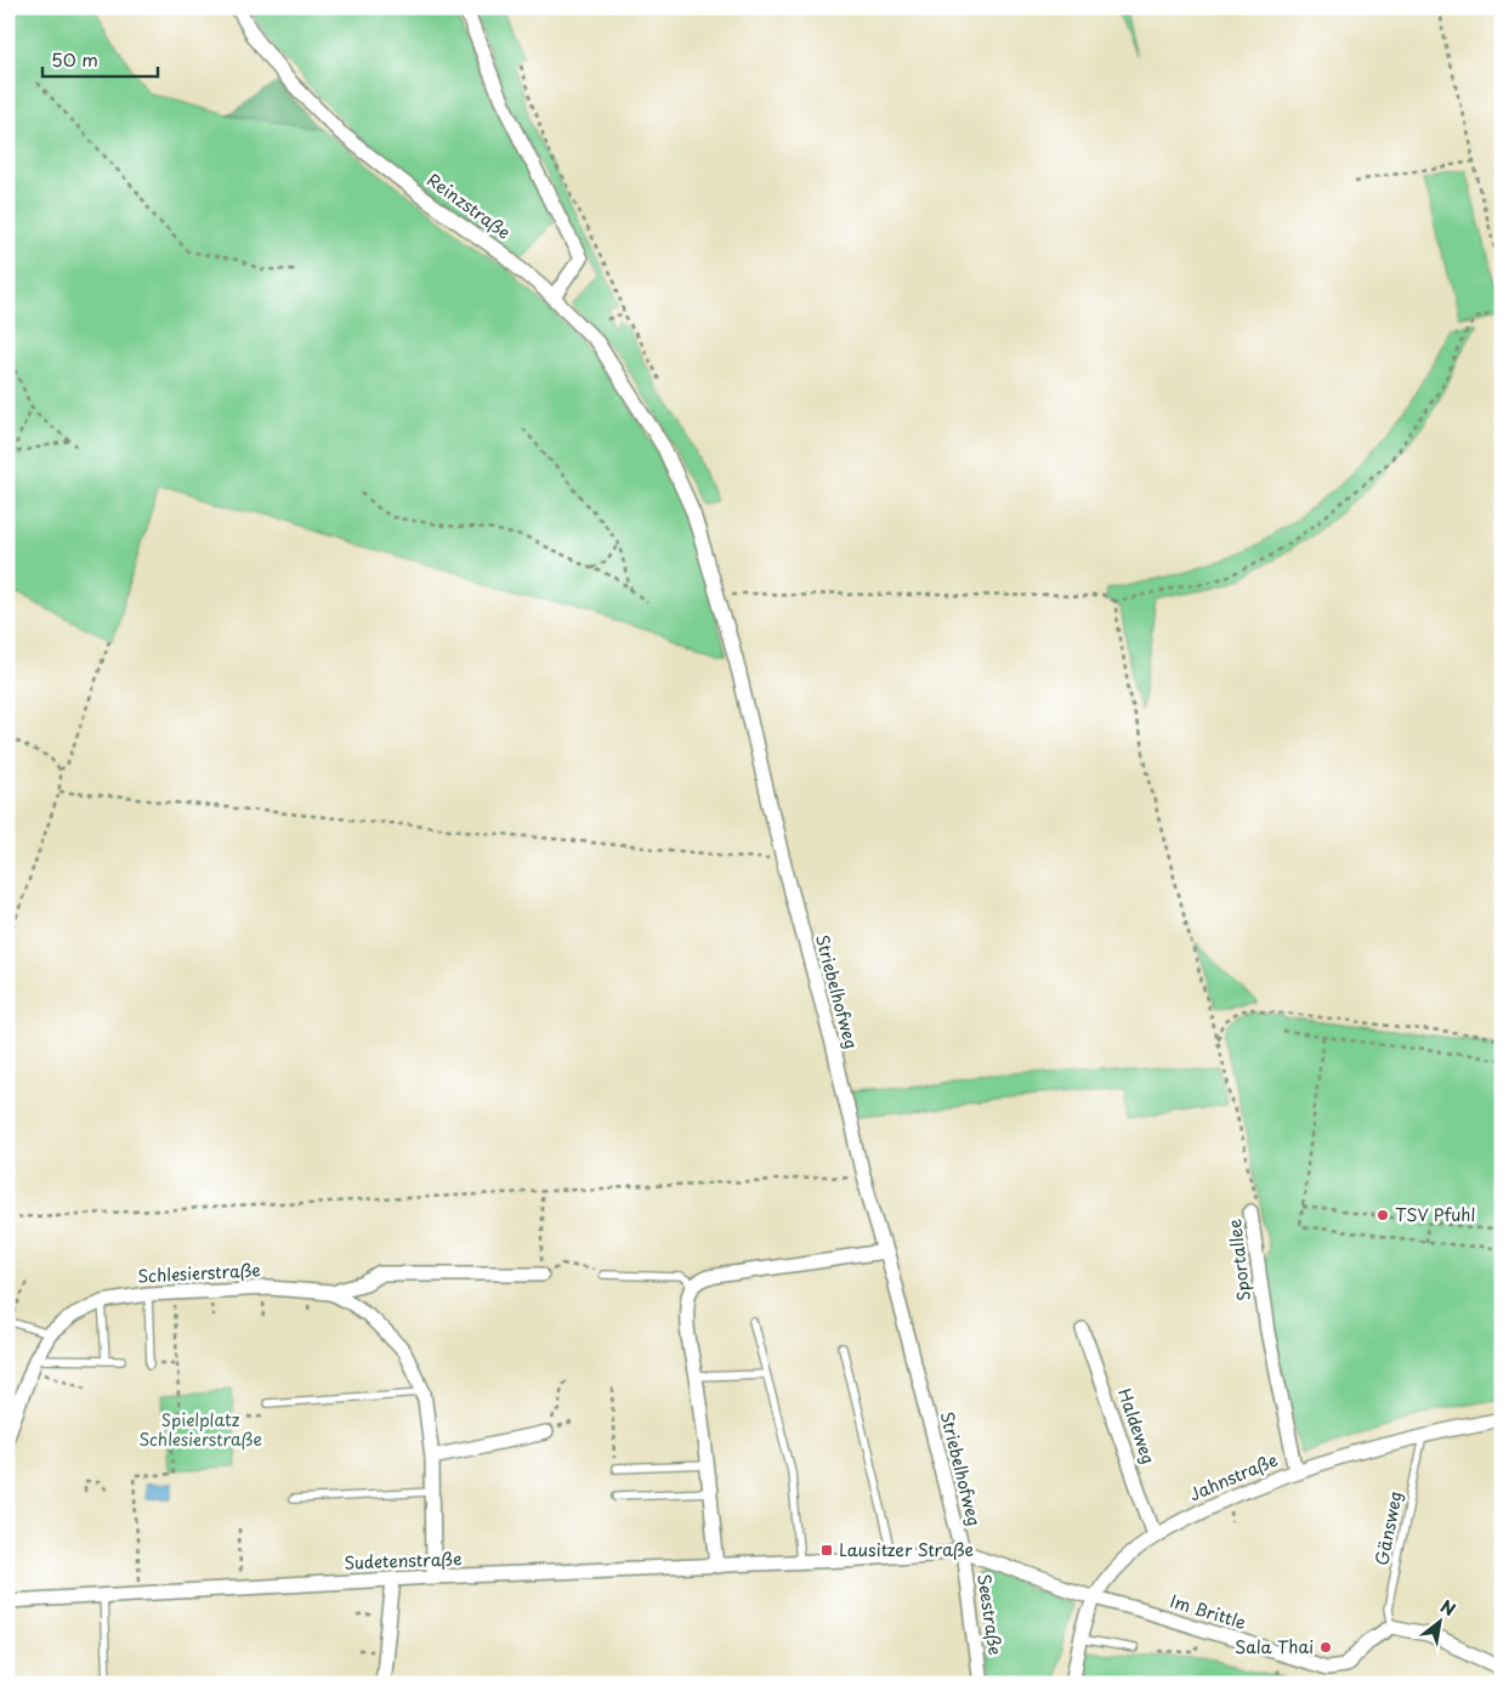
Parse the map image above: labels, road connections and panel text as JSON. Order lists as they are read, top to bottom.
{
  "streets": {
    "street": [
      "Reinzstraße",
      "Striebelhofweg",
      "Sportallee",
      "Schlesierstraße",
      "Haldeweg",
      "Jahnstraße",
      "Sudetenstraße",
      "Im Brittle",
      "Seestraße"
    ],
    "lane": ["Gänsweg"]
  },
  "crossings": [
    ["Reinzstraße", "Striebelhofweg"],
    ["Striebelhofweg", "Sudetenstraße"],
    ["Striebelhofweg", "Im Brittle"],
    ["Striebelhofweg", "Seestraße"],
    ["Sportallee", "Jahnstraße"],
    ["Schlesierstraße", "Sudetenstraße"],
    ["Haldeweg", "Jahnstraße"],
    ["Jahnstraße", "Gänsweg"],
    ["Jahnstraße", "Im Brittle"],
    ["Gänsweg", "Im Brittle"],
    ["Sudetenstraße", "Im Brittle"],
    ["Sudetenstraße", "Seestraße"],
    ["Im Brittle", "Seestraße"]
  ],
  "parks": ["Spielplatz Schlesierstraße"],
  "places": {
    "other": ["TSV Pfuhl", "Sala Thai"],
    "transit": ["Lausitzer Straße"]
  },
  "scale_bar": "50 m",
  "north": "top right"
}
